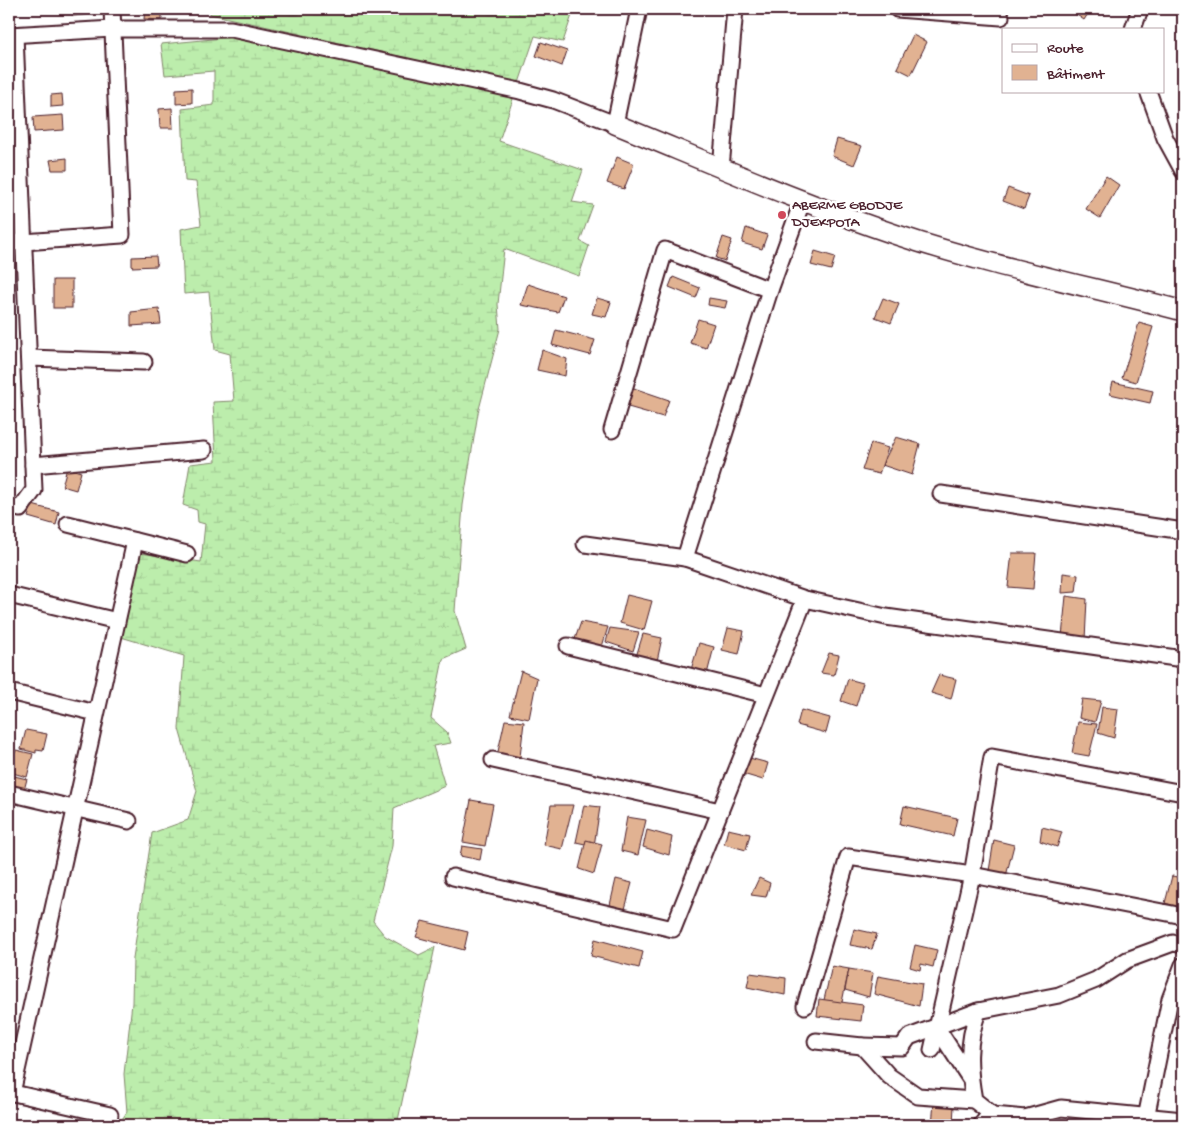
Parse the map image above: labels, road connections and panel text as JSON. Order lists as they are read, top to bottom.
{
  "places": ["ABERME GBODJE DJEKPOTA"],
  "legend": ["Route", "Bâtiment"]
}
